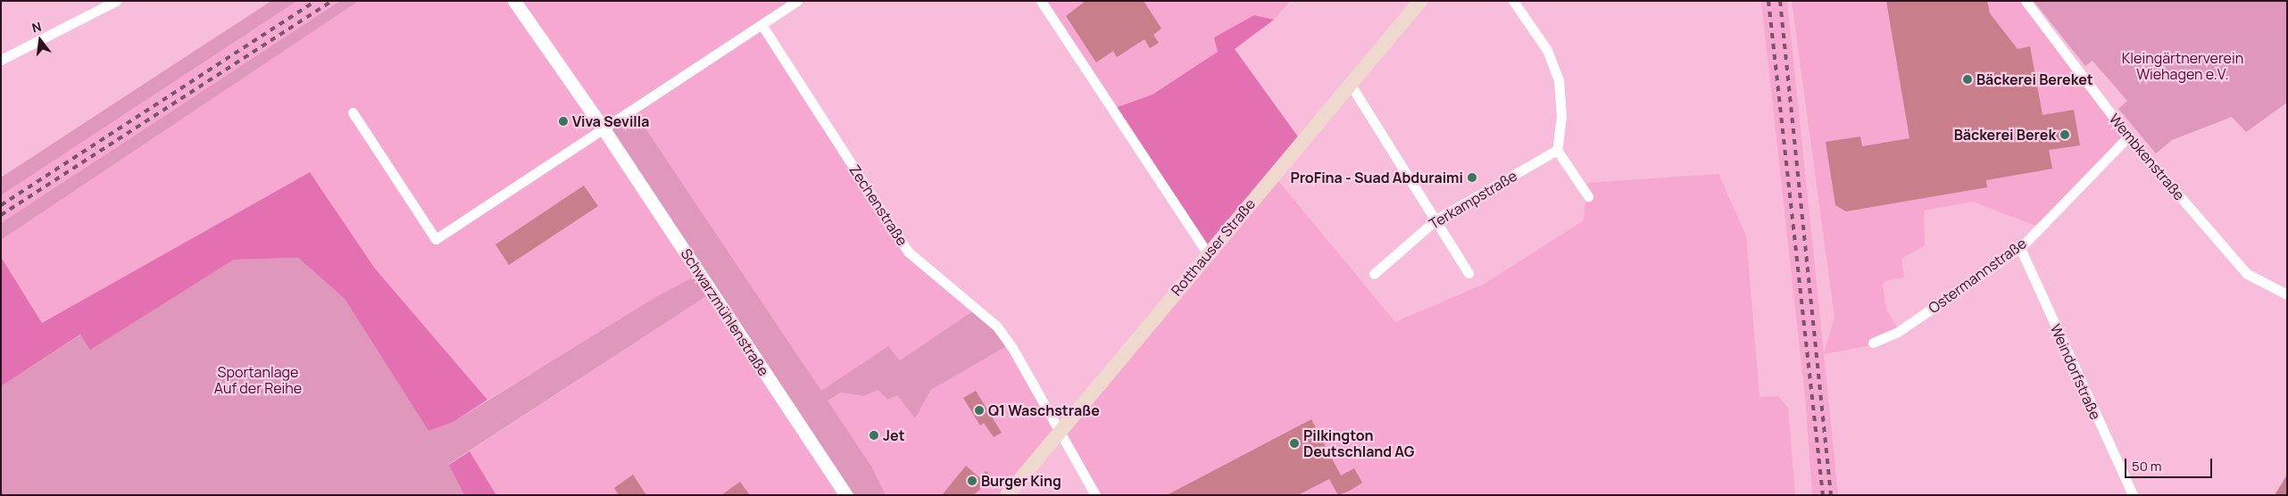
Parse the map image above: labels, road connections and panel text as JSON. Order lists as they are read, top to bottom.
{
  "streets": {
    "main road": ["Rotthauser Straße"],
    "street": [
      "Wembkenstraße",
      "Terkampstraße",
      "Zechenstraße",
      "Ostermannstraße",
      "Schwarzmühlenstraße",
      "Weindorfstraße"
    ]
  },
  "crossings": [
    ["Wembkenstraße", "Ostermannstraße"],
    ["Zechenstraße", "Rotthauser Straße"],
    ["Ostermannstraße", "Weindorfstraße"]
  ],
  "parks": ["Kleingärtnerverein Wiehagen e.V.", "Sportanlage Auf der Reihe"],
  "places": [
    "Bäckerei Bereket",
    "Viva Sevilla",
    "Bäckerei Berek",
    "ProFina - Suad Abduraimi",
    "Q1 Waschstraße",
    "Jet",
    "Pilkington Deutschland AG",
    "Burger King"
  ],
  "scale_bar": "50 m",
  "north": "top"
}
